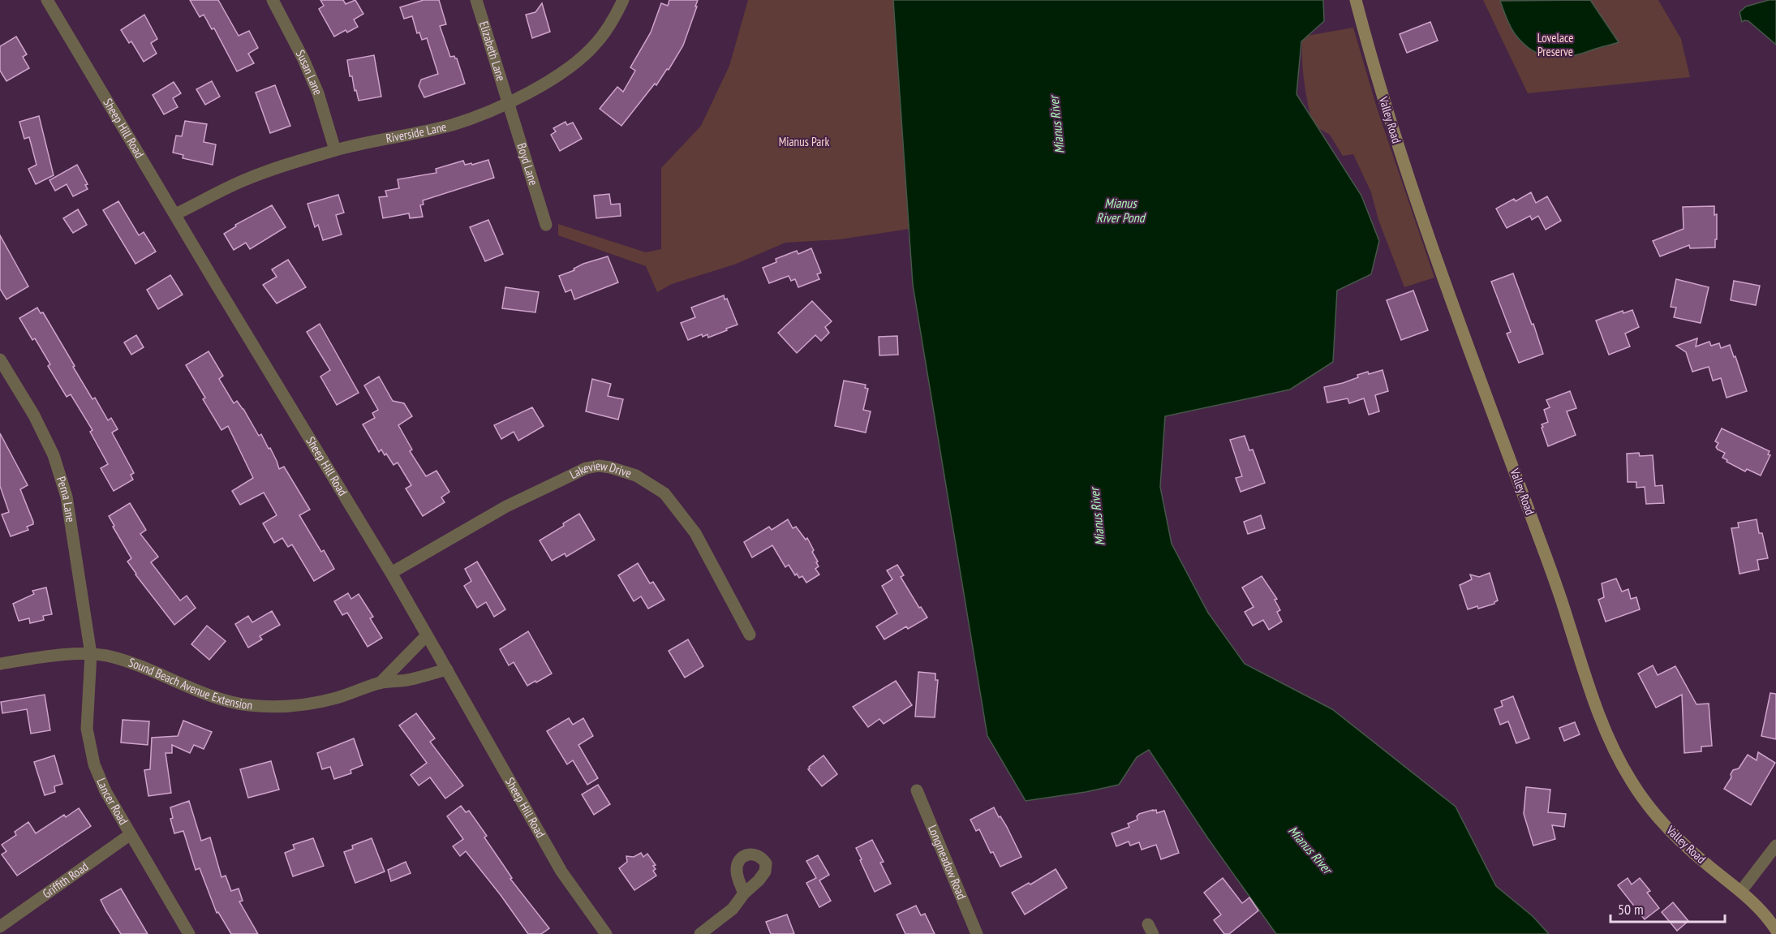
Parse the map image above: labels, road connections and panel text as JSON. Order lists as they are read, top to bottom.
{
  "streets": {
    "main road": ["Valley Road"],
    "street": [
      "Elizabeth Lane",
      "Susan Lane",
      "Sheep Hill Road",
      "Riverside Lane",
      "Boyd Lane",
      "Lakeview Drive",
      "Perna Lane",
      "Sound Beach Avenue Extension",
      "Lancer Road",
      "Longmeadow Road",
      "Griffith Road"
    ]
  },
  "crossings": [
    ["Elizabeth Lane", "Riverside Lane"],
    ["Elizabeth Lane", "Boyd Lane"],
    ["Susan Lane", "Riverside Lane"],
    ["Sheep Hill Road", "Riverside Lane"],
    ["Sheep Hill Road", "Lakeview Drive"],
    ["Sheep Hill Road", "Sound Beach Avenue Extension"],
    ["Riverside Lane", "Boyd Lane"],
    ["Perna Lane", "Sound Beach Avenue Extension"],
    ["Perna Lane", "Lancer Road"],
    ["Sound Beach Avenue Extension", "Lancer Road"],
    ["Lancer Road", "Griffith Road"]
  ],
  "water": ["Mianus River", "Mianus River Pond"],
  "parks": ["Lovelace Preserve", "Mianus Park"],
  "scale_bar": "50 m"
}
